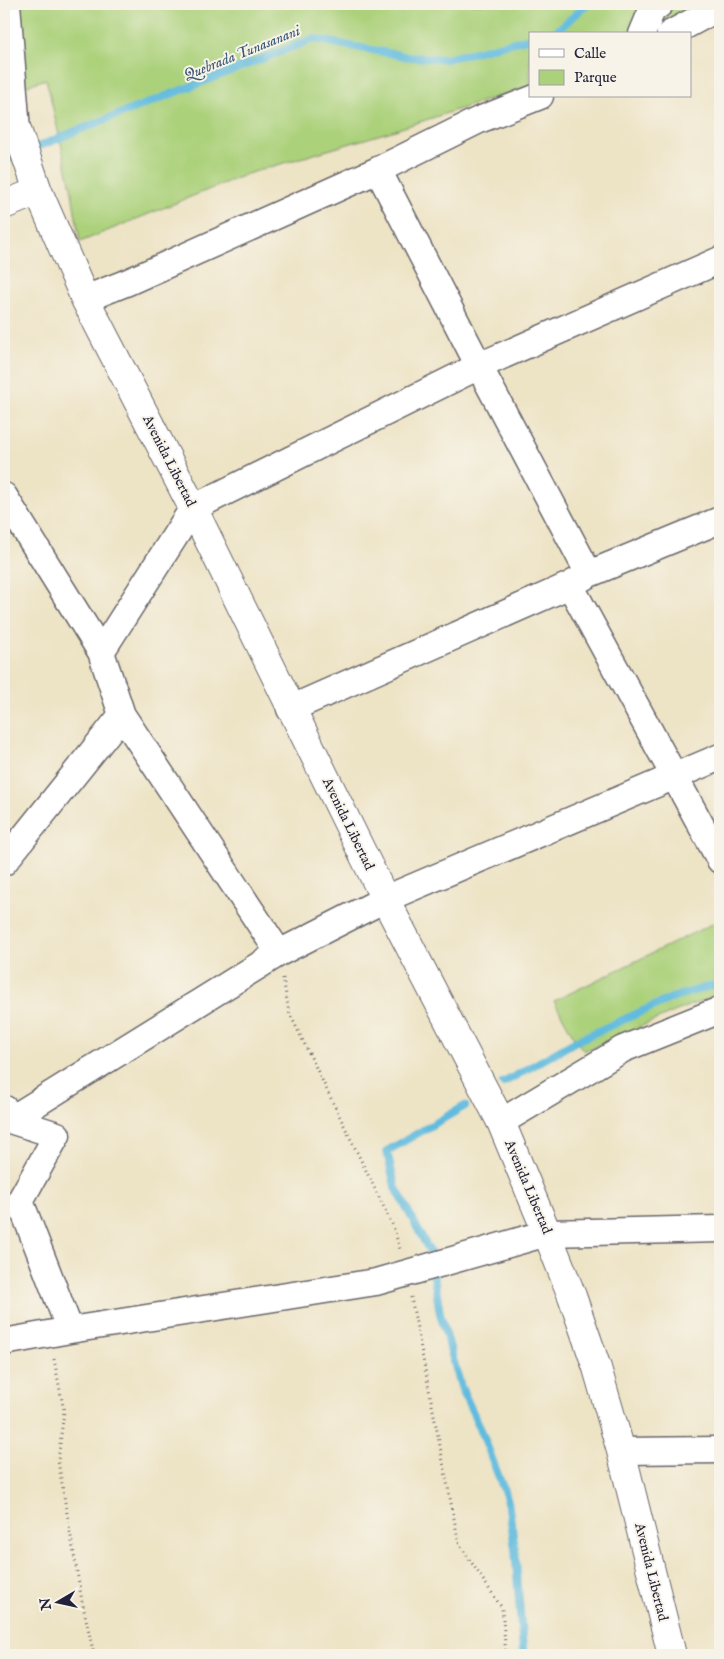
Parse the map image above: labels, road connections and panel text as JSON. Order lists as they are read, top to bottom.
{
  "streets": {
    "main road": ["Avenida Libertad"]
  },
  "water": ["Quebrada Tunasanani"],
  "legend": ["Calle", "Parque"],
  "north": "left"
}
